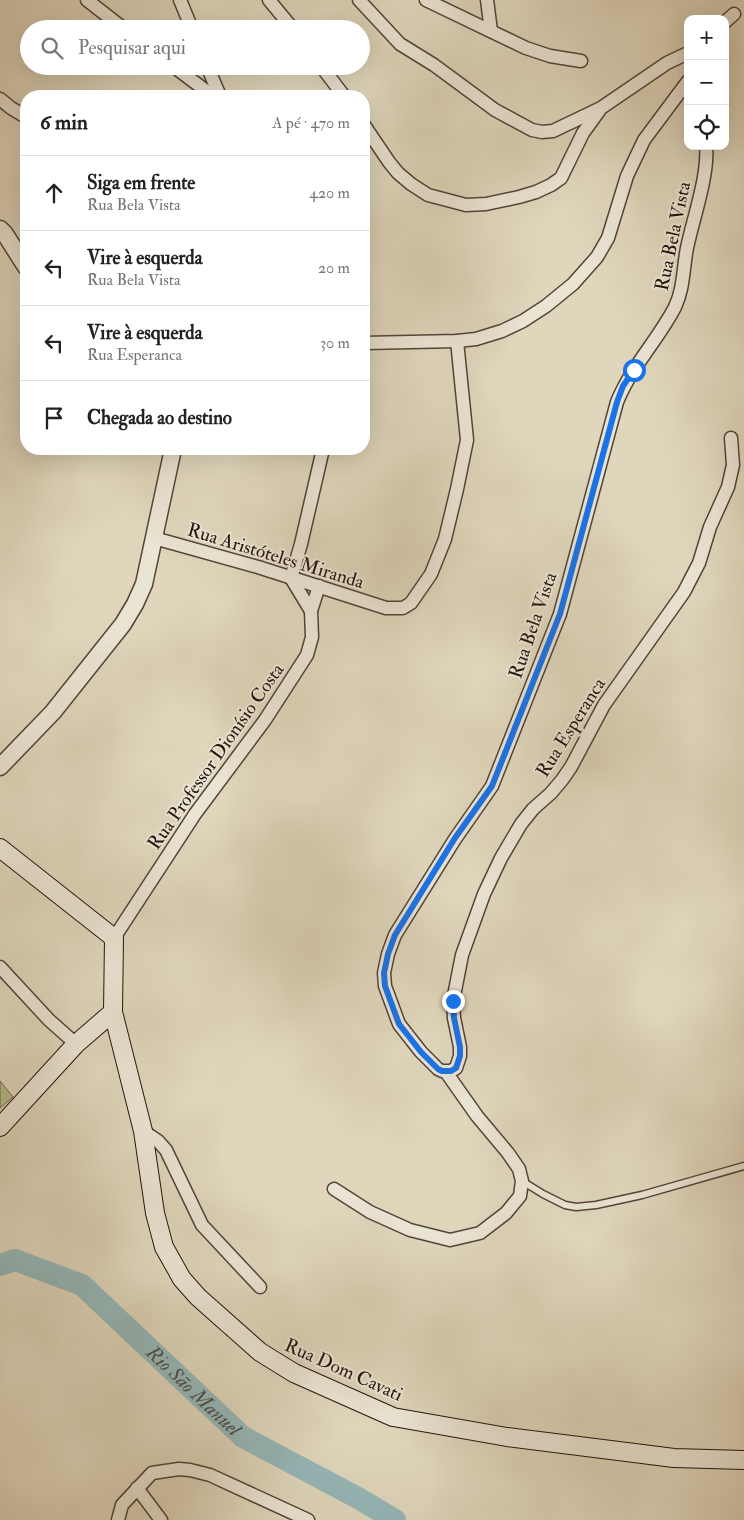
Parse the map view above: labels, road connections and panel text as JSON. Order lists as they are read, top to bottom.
{
  "streets": {
    "main road": ["Rua Dom Cavati"],
    "street": [
      "Rua Bela Vista",
      "Rua Aristóteles Miranda",
      "Rua Esperanca",
      "Rua Professor Dionísio Costa"
    ]
  },
  "crossings": [
    ["Rua Bela Vista", "Rua Esperanca"],
    ["Rua Aristóteles Miranda", "Rua Professor Dionísio Costa"],
    ["Rua Professor Dionísio Costa", "Rua Dom Cavati"]
  ],
  "water": ["Rio São Manuel"],
  "page": {
    "map_buttons": ["+", "−"],
    "search": "Pesquisar aqui",
    "heading": ["6 min", "A pé · 470 m"],
    "list": [
      ["Siga em frente", "Rua Bela Vista", "420 m"],
      ["Vire à esquerda", "Rua Bela Vista", "20 m"],
      ["Vire à esquerda", "Rua Esperanca", "30 m"],
      "Chegada ao destino"
    ]
  }
}
